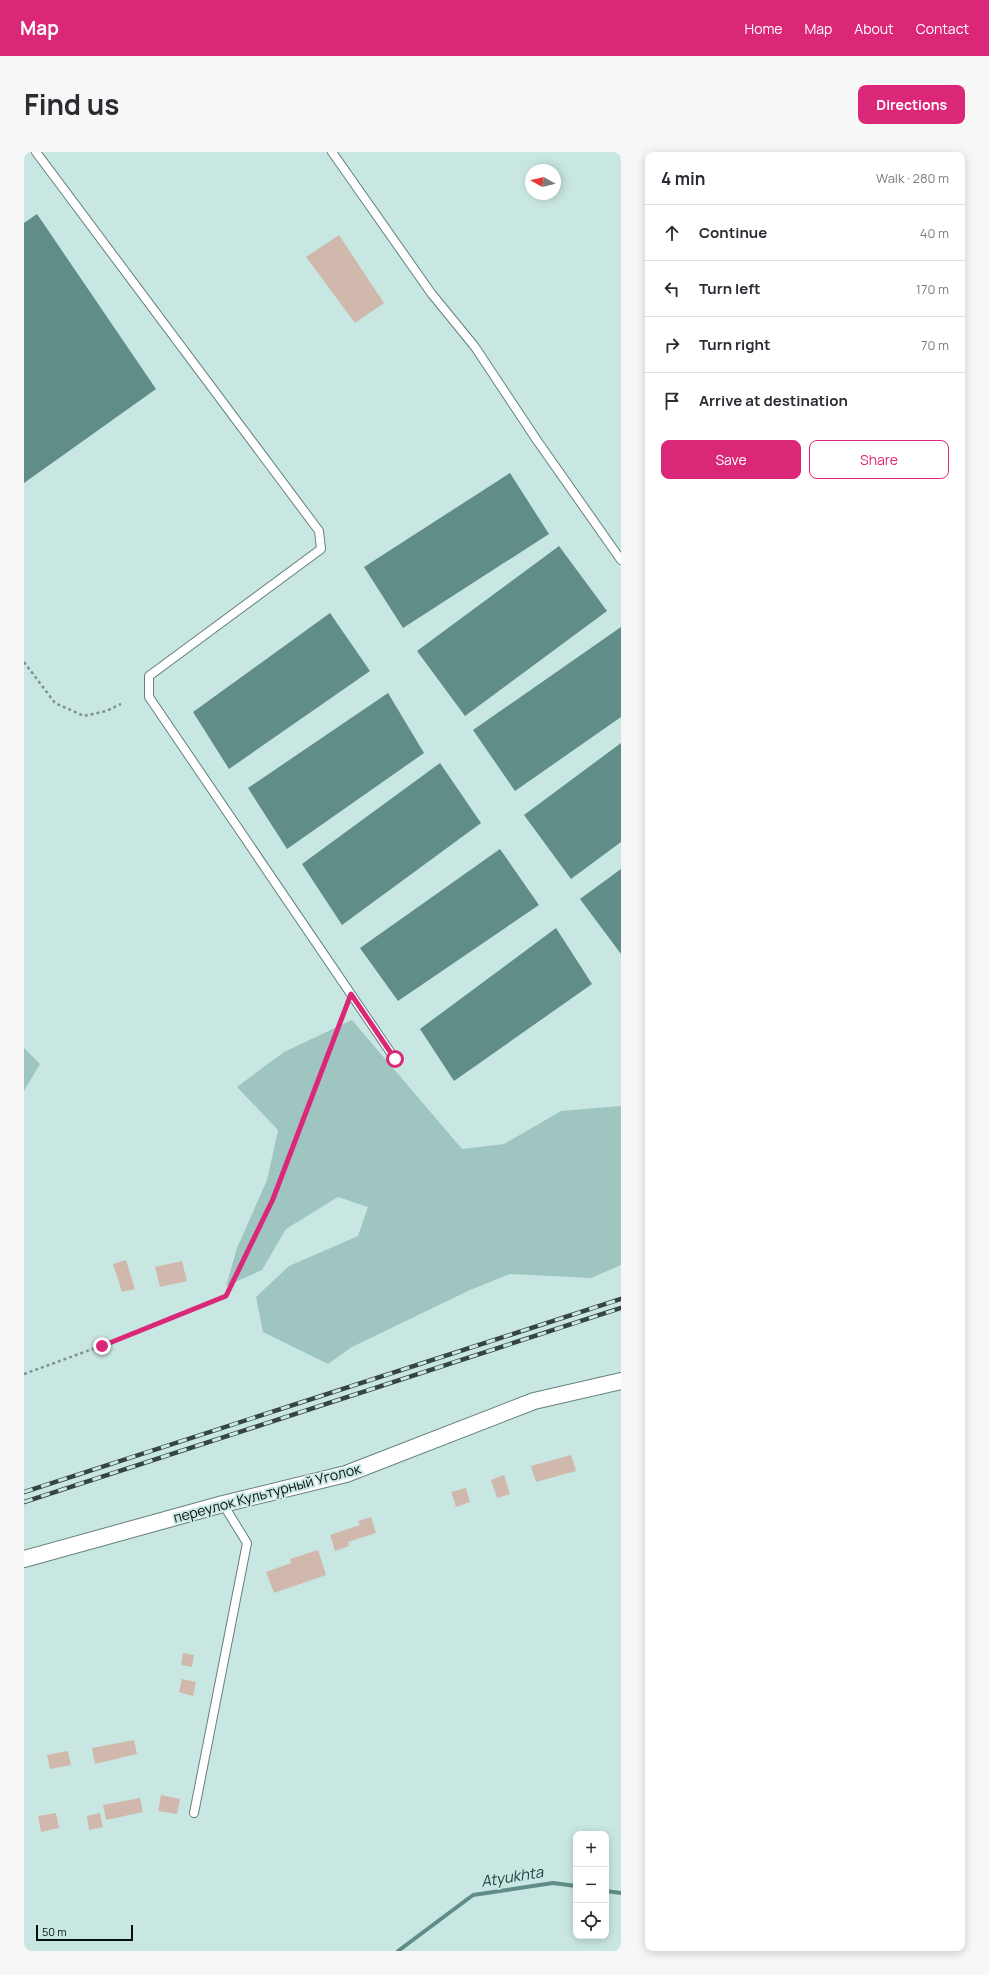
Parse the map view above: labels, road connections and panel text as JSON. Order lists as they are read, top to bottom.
{
  "streets": {
    "street": ["переулок Культурный Уголок"]
  },
  "water": ["Atyukhta"],
  "scale_bar": "50 m",
  "north": "left",
  "page": {
    "header": "Map",
    "nav": [
      "Home",
      "Map",
      "About",
      "Contact"
    ],
    "title": "Find us",
    "buttons": [
      "Directions",
      ["Save", "Share"]
    ],
    "heading": ["4 min", "Walk · 280 m"],
    "list": [
      ["Continue", "40 m"],
      ["Turn left", "170 m"],
      ["Turn right", "70 m"],
      "Arrive at destination"
    ],
    "map_buttons": ["+", "−"],
    "scale": "50 m"
  }
}
